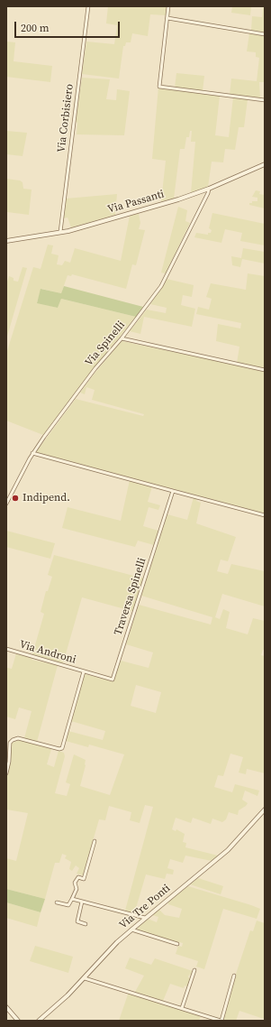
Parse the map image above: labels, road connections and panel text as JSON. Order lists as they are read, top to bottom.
{
  "streets": {
    "street": [
      "Via Corbisiero",
      "Via Passanti",
      "Via Spinelli",
      "Traversa Spinelli",
      "Via Androni",
      "Via Tre Ponti"
    ]
  },
  "crossings": [
    ["Via Corbisiero", "Via Passanti"],
    ["Via Passanti", "Via Spinelli"],
    ["Traversa Spinelli", "Via Androni"]
  ],
  "places": ["Indipend."],
  "scale_bar": "200 m"
}
